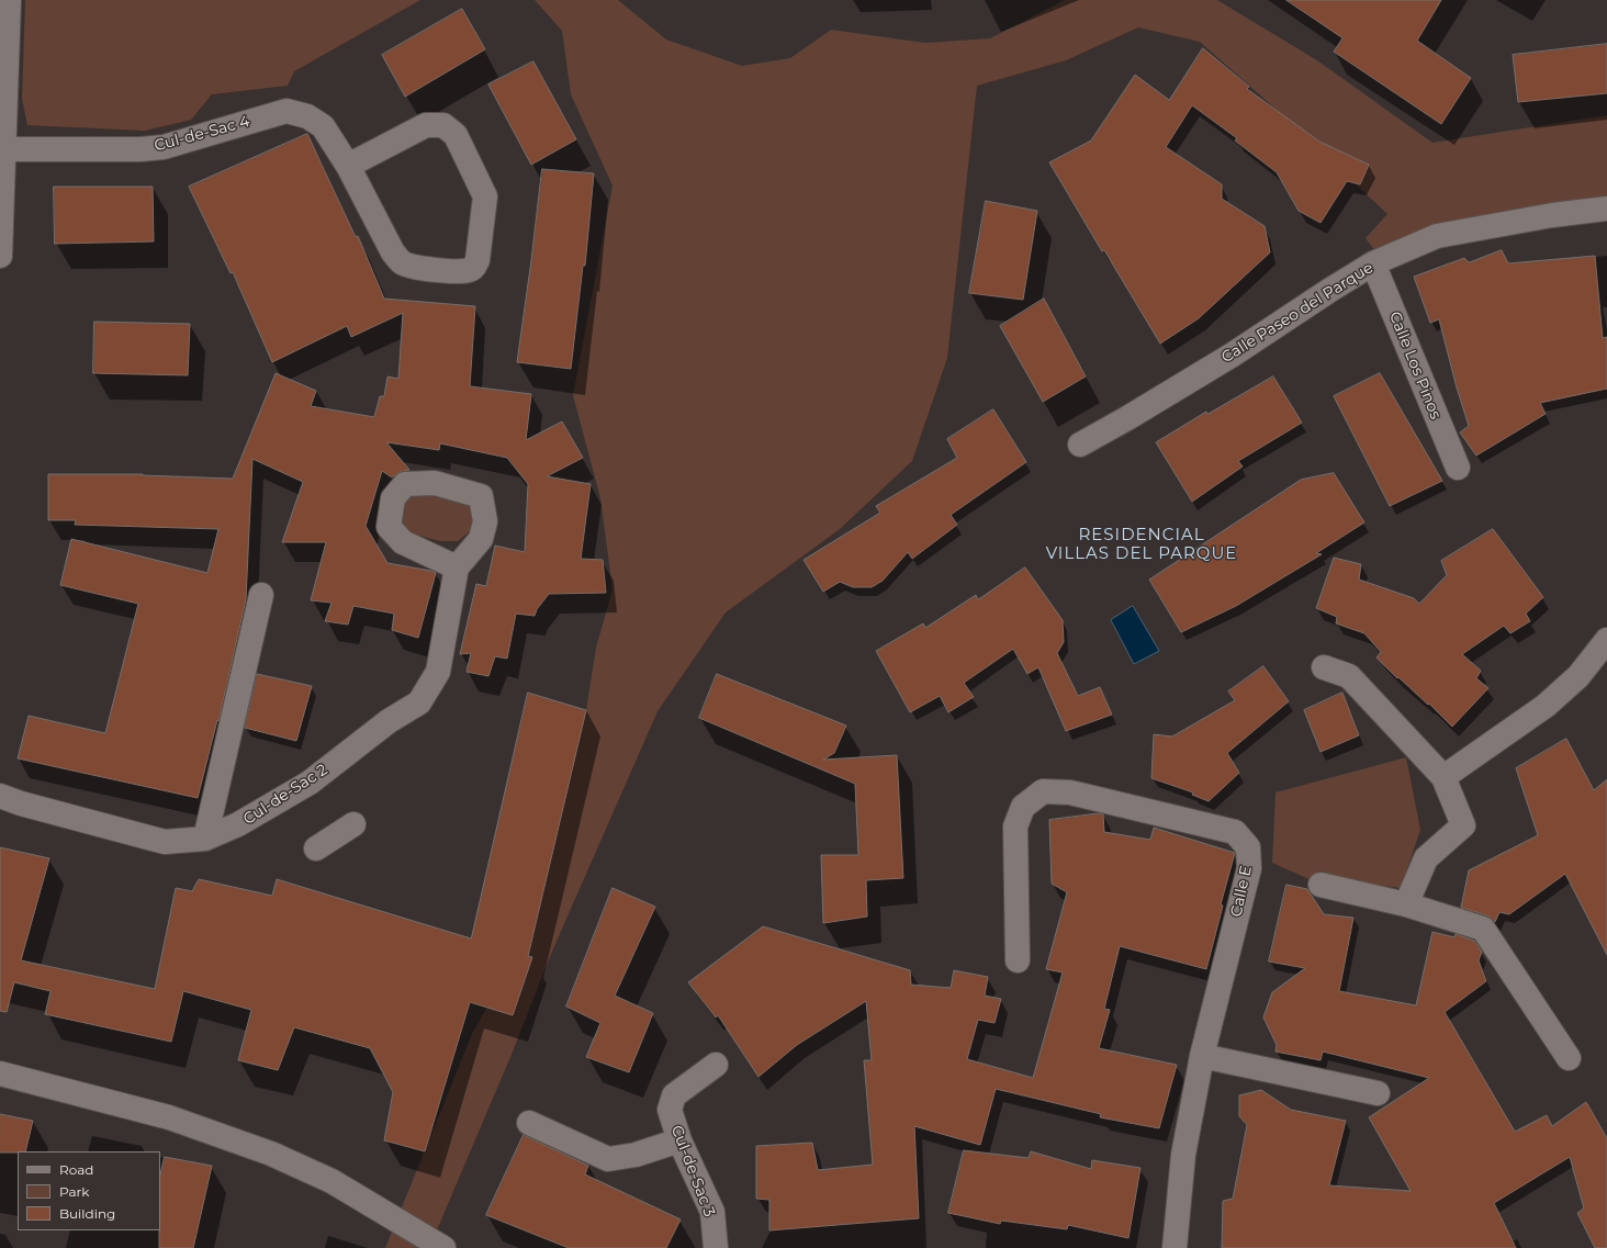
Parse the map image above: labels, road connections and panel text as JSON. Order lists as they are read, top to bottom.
{
  "streets": {
    "street": [
      "Cul-de-Sac 4",
      "Calle Paseo del Parque",
      "Calle Los Pinos",
      "Cul-de-Sac 2",
      "Calle E",
      "Cul-de-Sac 3"
    ]
  },
  "crossings": [
    ["Calle Paseo del Parque", "Calle Los Pinos"]
  ],
  "districts": ["RESIDENCIAL VILLAS DEL PARQUE"],
  "legend": ["Road", "Park", "Building"]
}
